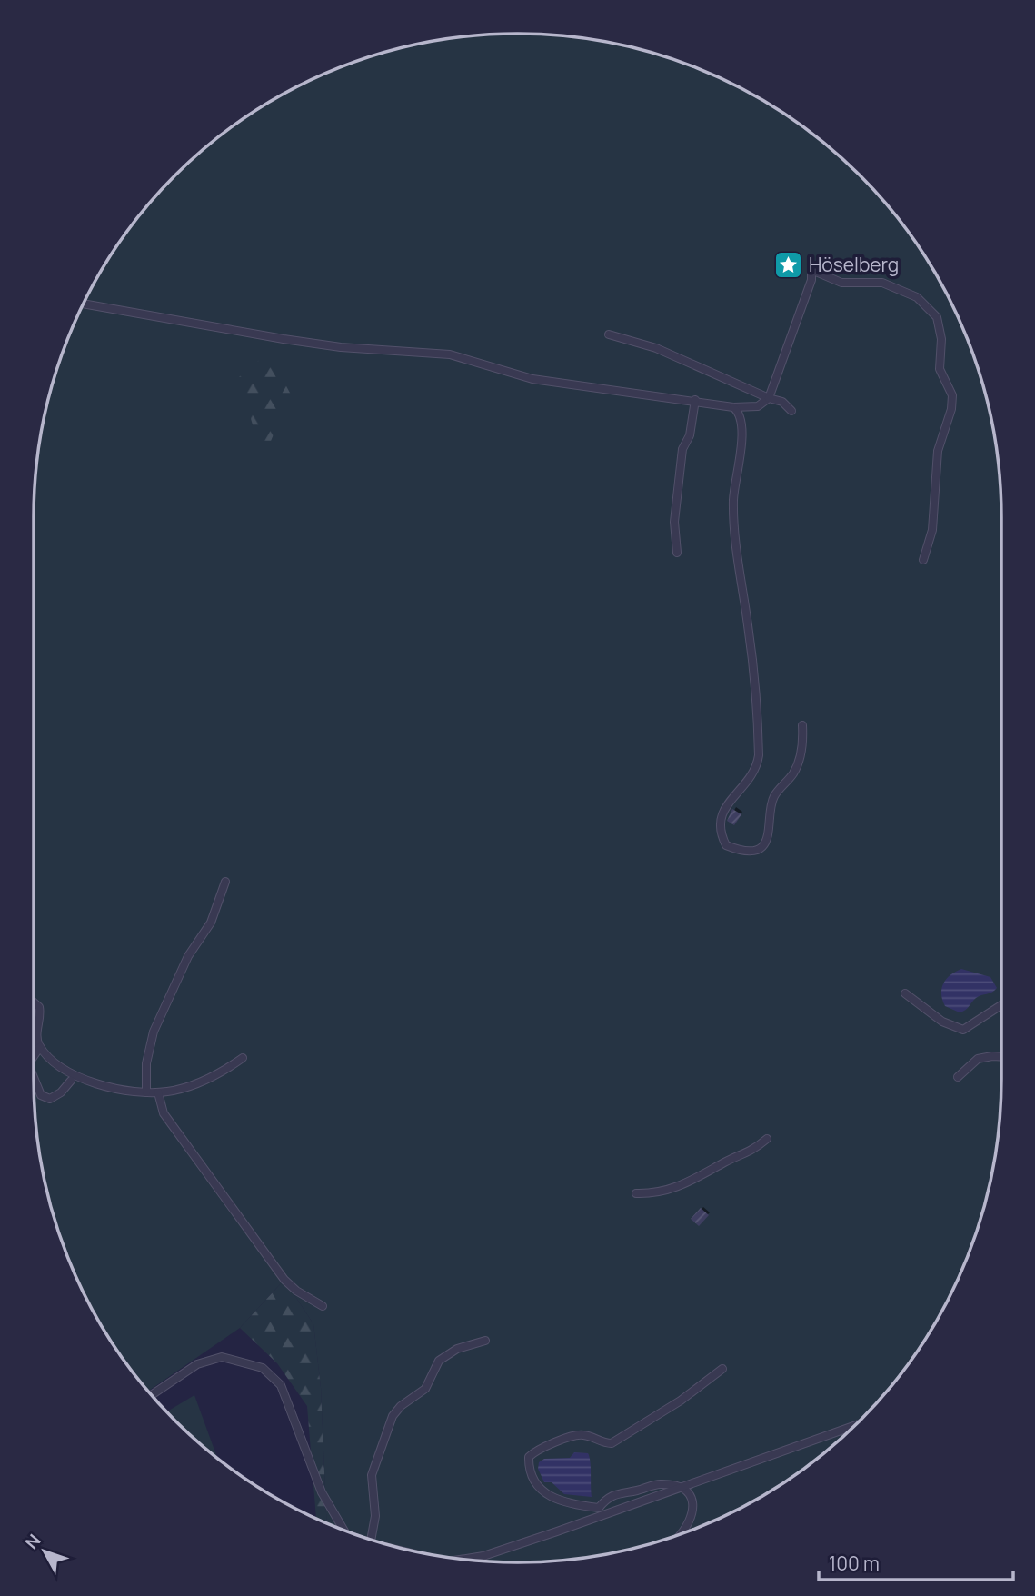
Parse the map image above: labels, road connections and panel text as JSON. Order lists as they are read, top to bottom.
{
  "places": {
    "place": ["Höselberg"]
  },
  "scale_bar": "100 m",
  "north": "top left"
}
